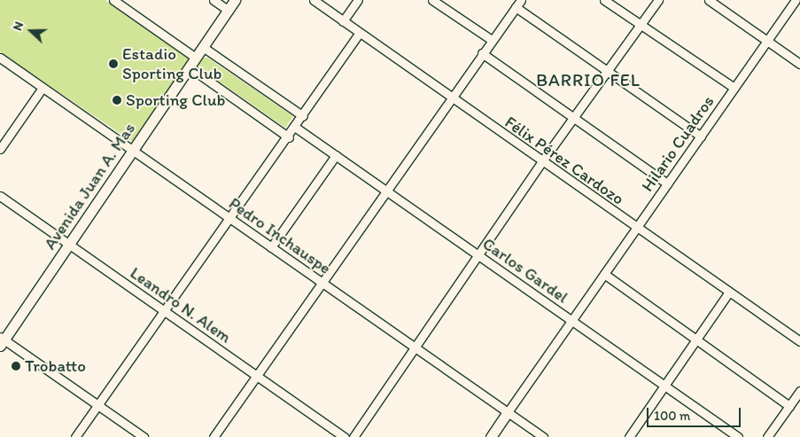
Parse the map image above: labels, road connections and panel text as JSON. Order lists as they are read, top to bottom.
{
  "streets": {
    "main road": ["Avenida Juan A. Mas"],
    "street": [
      "Hilario Cuadros",
      "Félix Pérez Cardozo",
      "Pedro Inchauspe",
      "Carlos Gardel",
      "Leandro N. Alem"
    ]
  },
  "crossings": [
    ["Hilario Cuadros", "Félix Pérez Cardozo"],
    ["Hilario Cuadros", "Pedro Inchauspe"],
    ["Hilario Cuadros", "Carlos Gardel"],
    ["Avenida Juan A. Mas", "Pedro Inchauspe"],
    ["Avenida Juan A. Mas", "Leandro N. Alem"]
  ],
  "districts": ["BARRIO FEL"],
  "places": ["Estadio Sporting Club", "Sporting Club", "Trobatto"],
  "scale_bar": "100 m",
  "north": "left"
}
